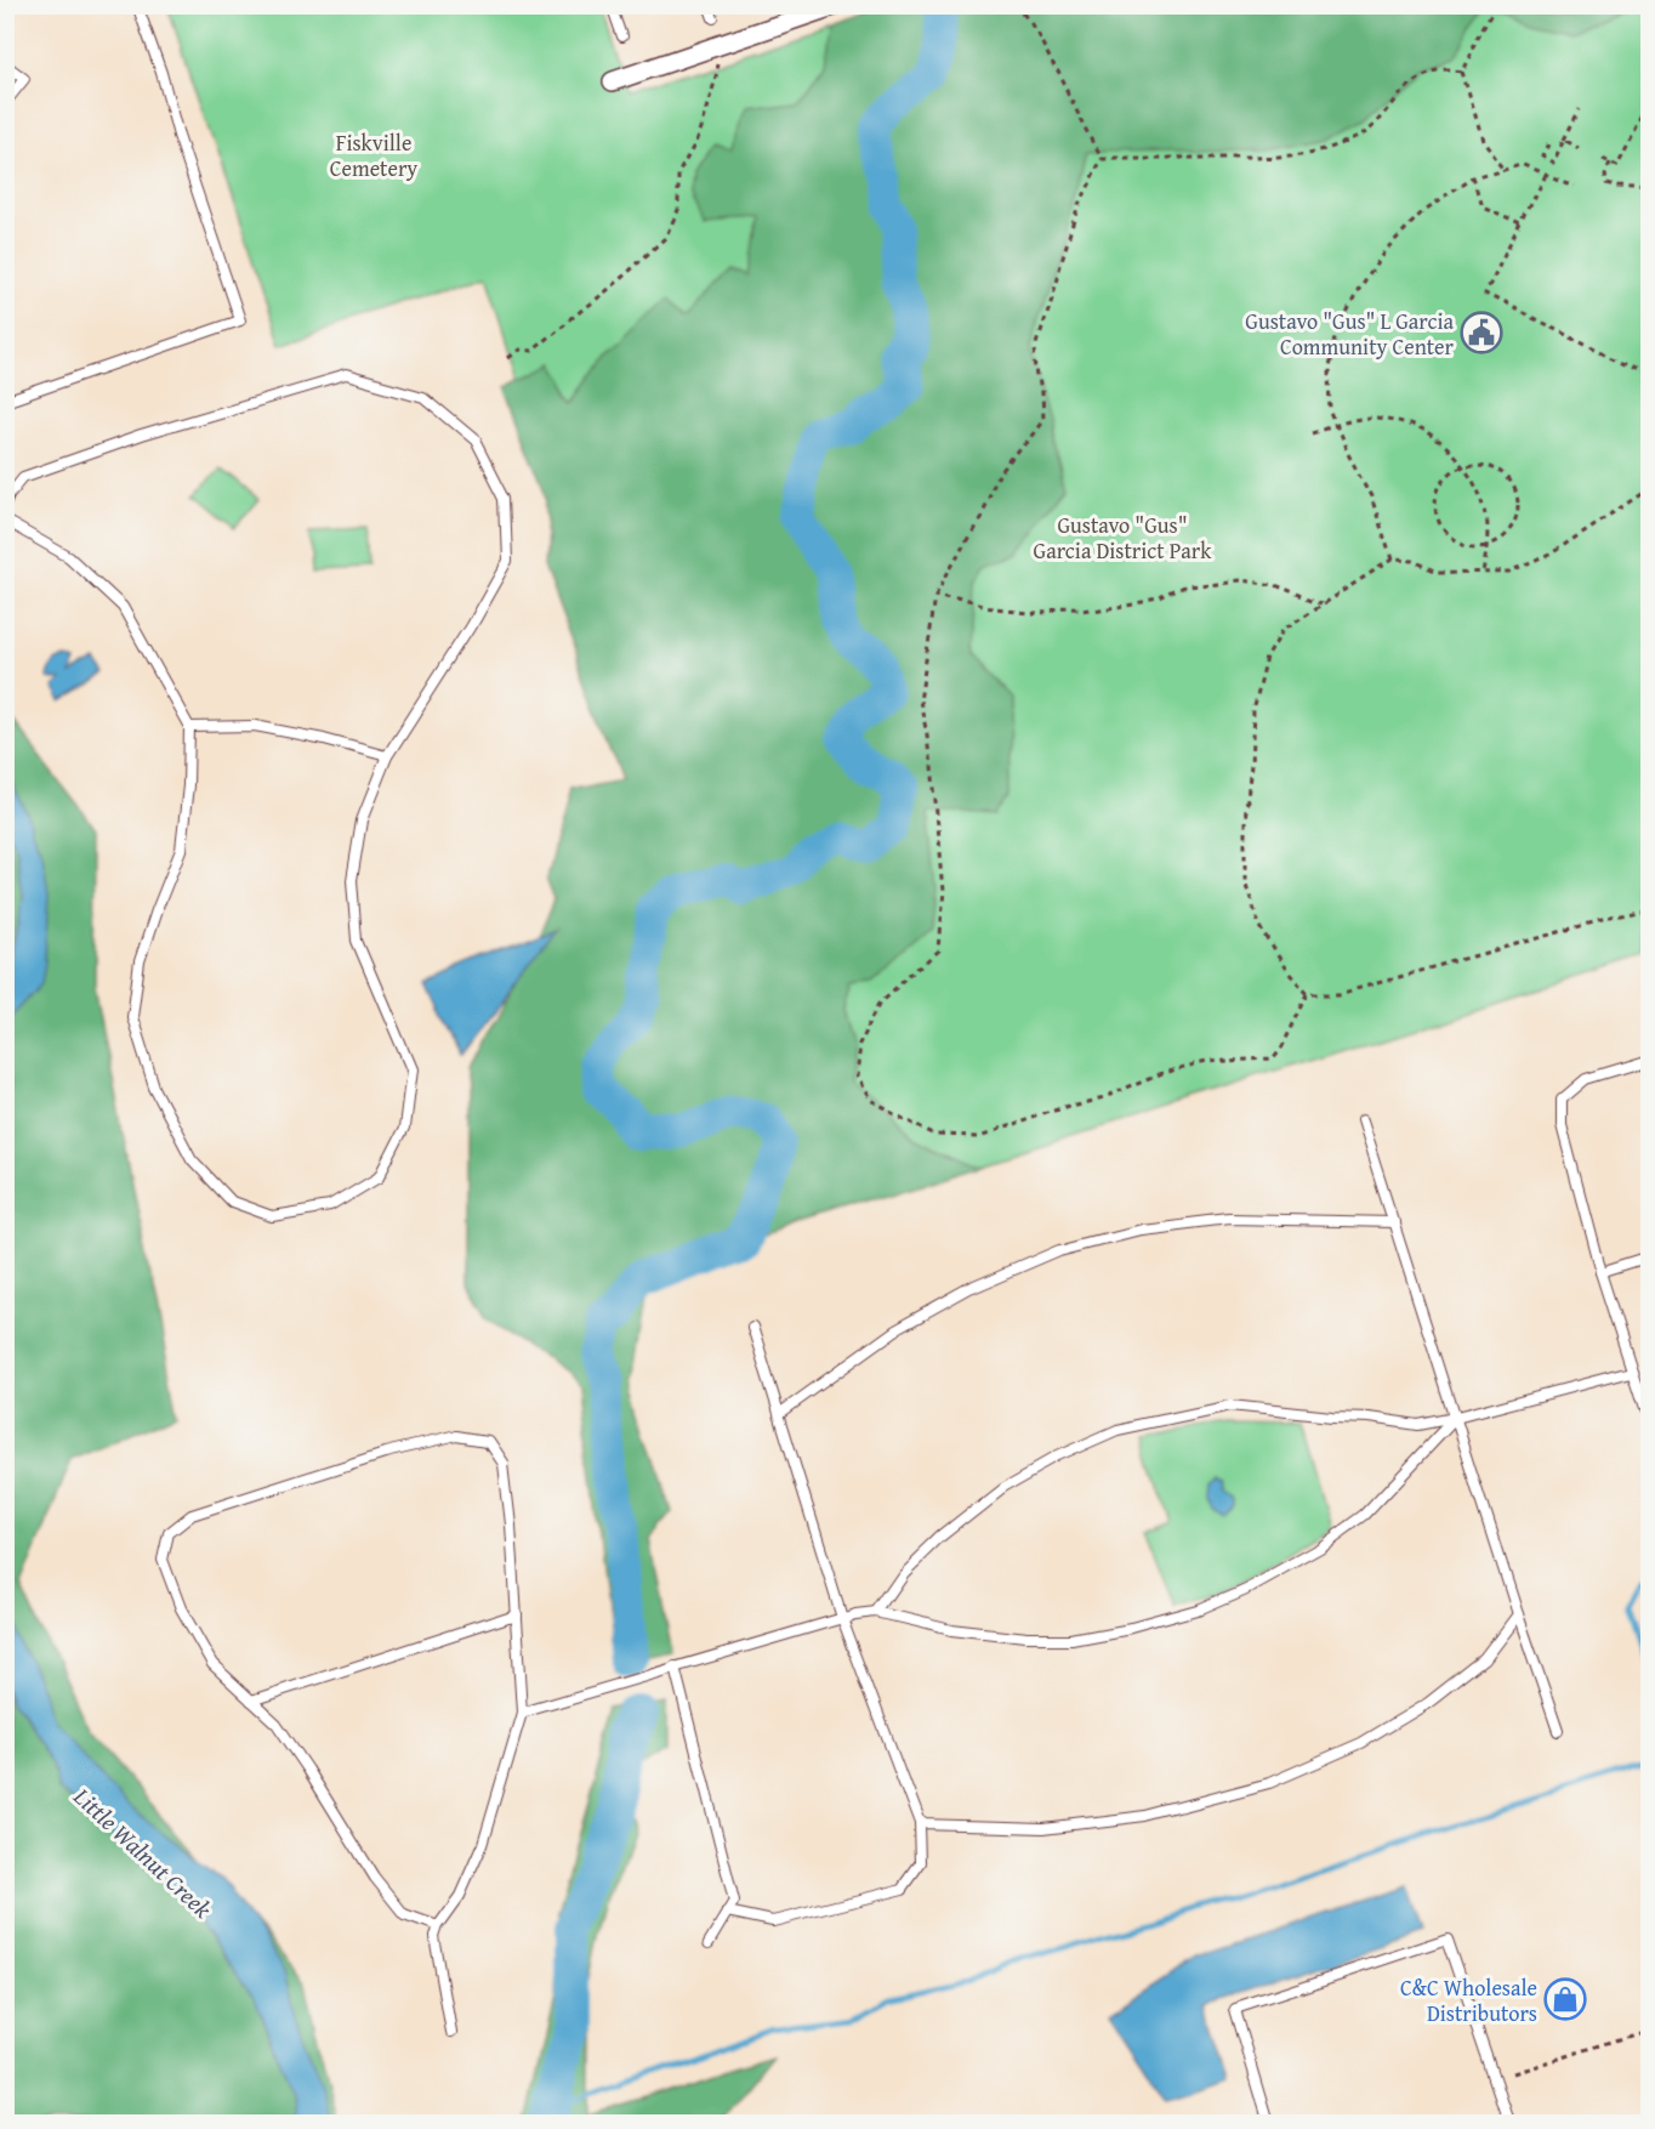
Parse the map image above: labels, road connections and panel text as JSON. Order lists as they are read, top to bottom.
{
  "water": ["Little Walnut Creek"],
  "parks": ["Fiskville Cemetery", "Gustavo \"Gus\" Garcia District Park"],
  "places": {
    "public building": ["Gustavo \"Gus\" L Garcia Community Center"],
    "shop": ["C&C Wholesale Distributors"]
  }
}
